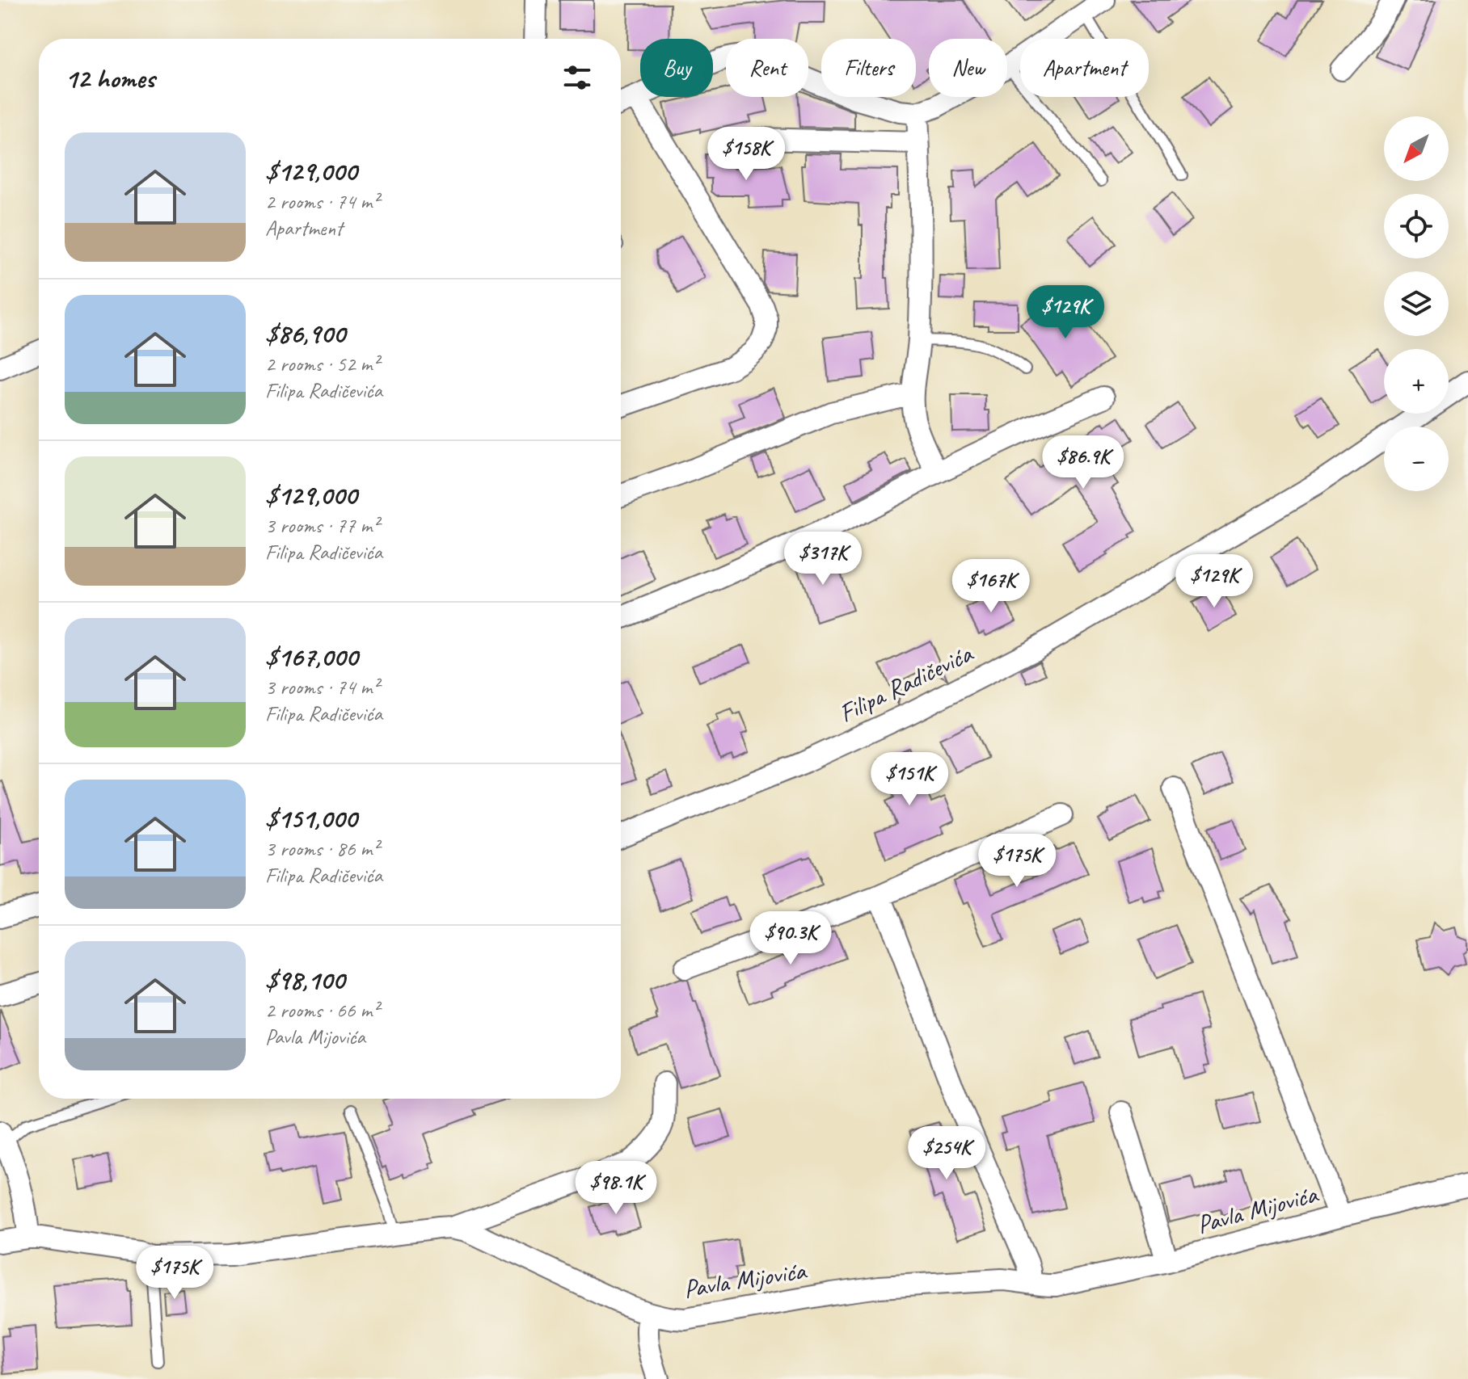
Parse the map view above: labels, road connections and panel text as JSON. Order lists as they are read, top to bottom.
{
  "streets": {
    "street": ["Filipa Radičevića", "Pavla Mijovića"]
  },
  "north": "bottom left",
  "page": {
    "chip": [
      "Buy",
      "Rent",
      "Filters",
      "New",
      "Apartment"
    ],
    "heading": "12 homes",
    "map_buttons": ["+", "−"],
    "list": [
      {
        "name": "$129,000",
        "note": "2 rooms · 74 m² · Apartment"
      },
      {
        "name": "$86,900",
        "note": "2 rooms · 52 m² · Filipa Radičevića"
      },
      {
        "name": "$129,000",
        "note": "3 rooms · 77 m² · Filipa Radičevića"
      },
      {
        "name": "$167,000",
        "note": "3 rooms · 74 m² · Filipa Radičevića"
      },
      {
        "name": "$151,000",
        "note": "3 rooms · 86 m² · Filipa Radičevića"
      },
      {
        "name": "$98,100",
        "note": "2 rooms · 66 m² · Pavla Mijovića"
      }
    ],
    "price": [
      "$158K",
      "$129K",
      "$86.9K",
      "$317K",
      "$129K",
      "$167K",
      "$151K",
      "$175K",
      "$90.3K",
      "$254K",
      "$98.1K",
      "$175K"
    ]
  }
}
